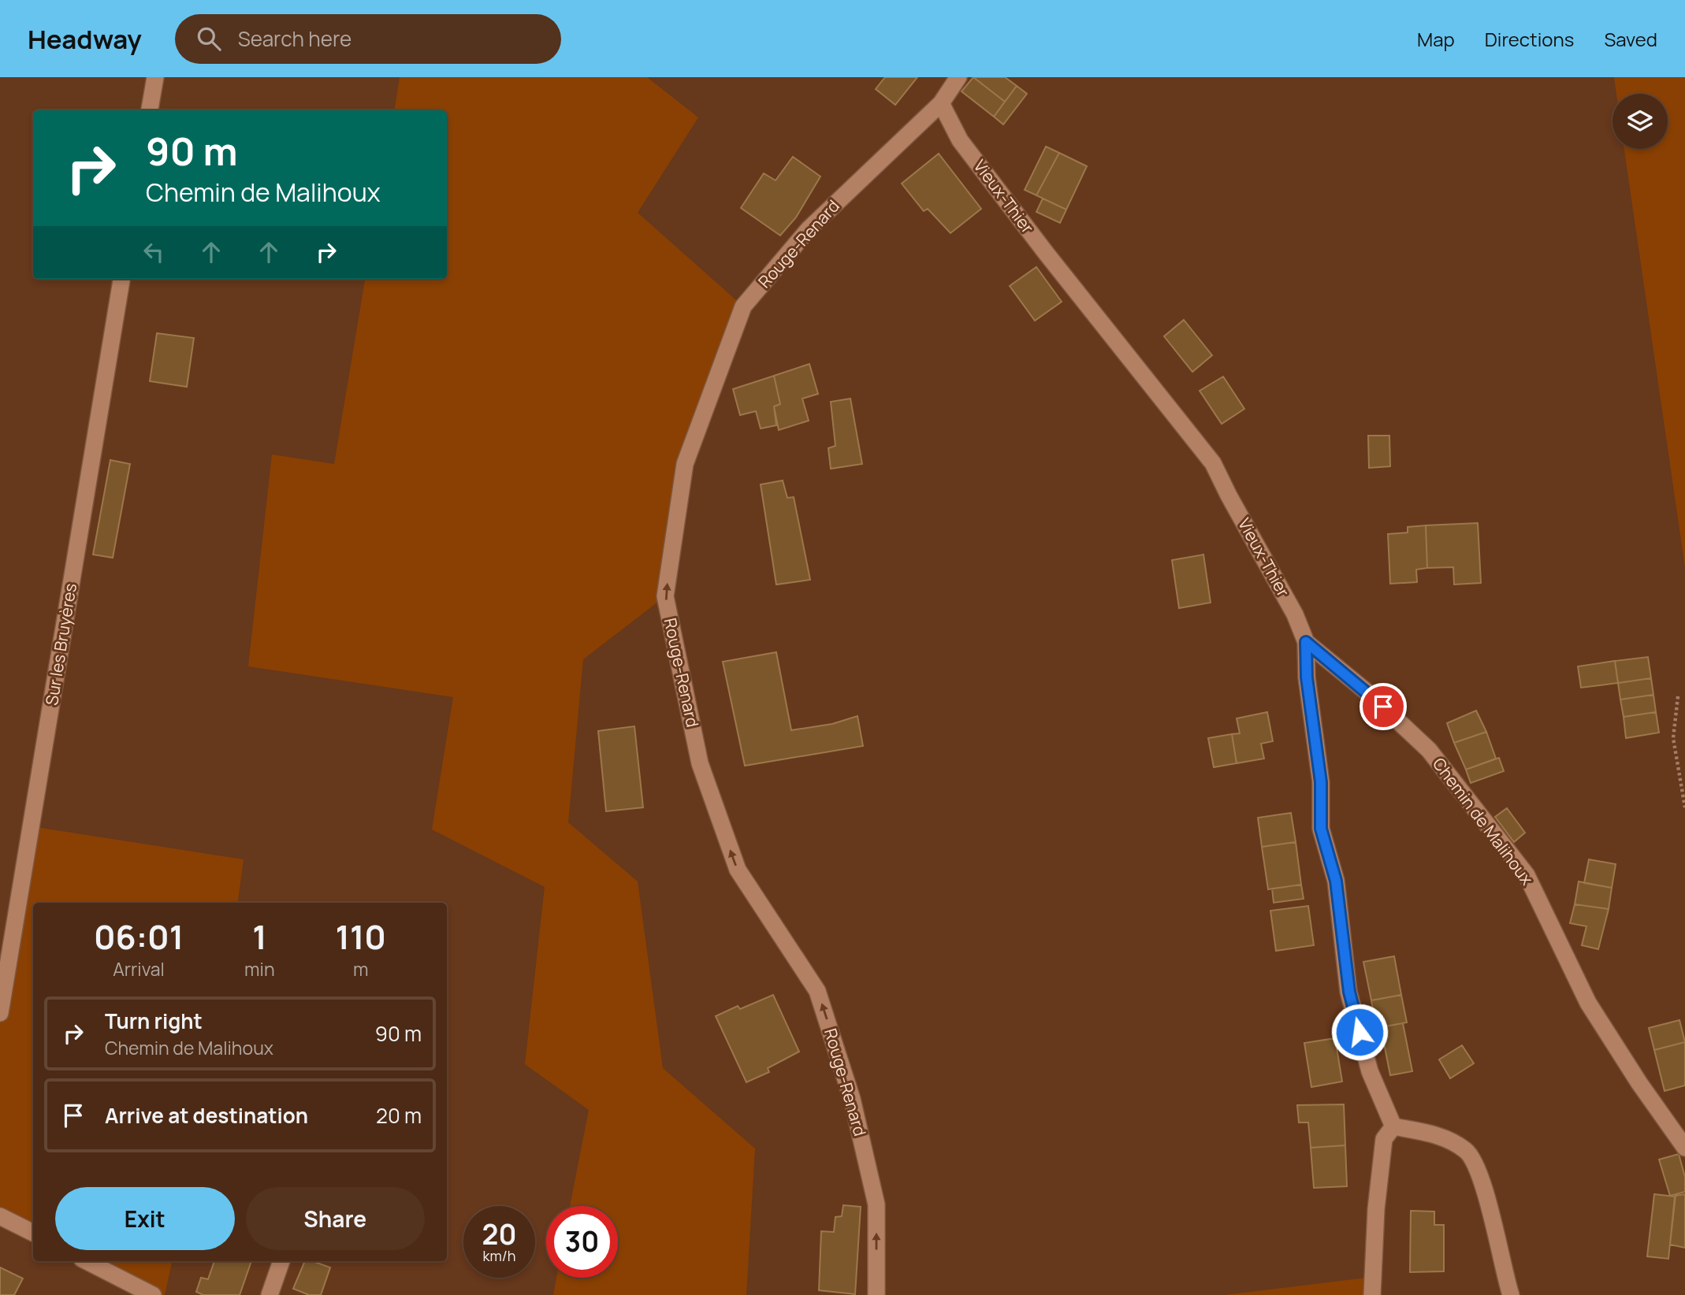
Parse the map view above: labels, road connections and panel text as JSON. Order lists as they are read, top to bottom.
{
  "streets": {
    "street": [
      "Vieux-Thier",
      "Rouge-Renard",
      "Sur les Bruyères",
      "Chemin de Malihoux"
    ]
  },
  "crossings": [
    ["Vieux-Thier", "Rouge-Renard"],
    ["Vieux-Thier", "Chemin de Malihoux"]
  ],
  "one_way": ["Rouge-Renard"],
  "page": {
    "header": "Headway",
    "search": "Search here",
    "nav": ["Map", "Directions", "Saved"],
    "turn": ["90 m", "Chemin de Malihoux"],
    "eta": [
      "06:01",
      "Arrival",
      "1",
      "min",
      "110",
      "m"
    ],
    "list": [
      {
        "name": "Turn right",
        "note": "Chemin de Malihoux",
        "value": "90 m"
      },
      {
        "name": "Arrive at destination",
        "value": "20 m"
      }
    ],
    "buttons": ["Exit", "Share"],
    "speed": "20 km/h",
    "limit": "30"
  }
}
